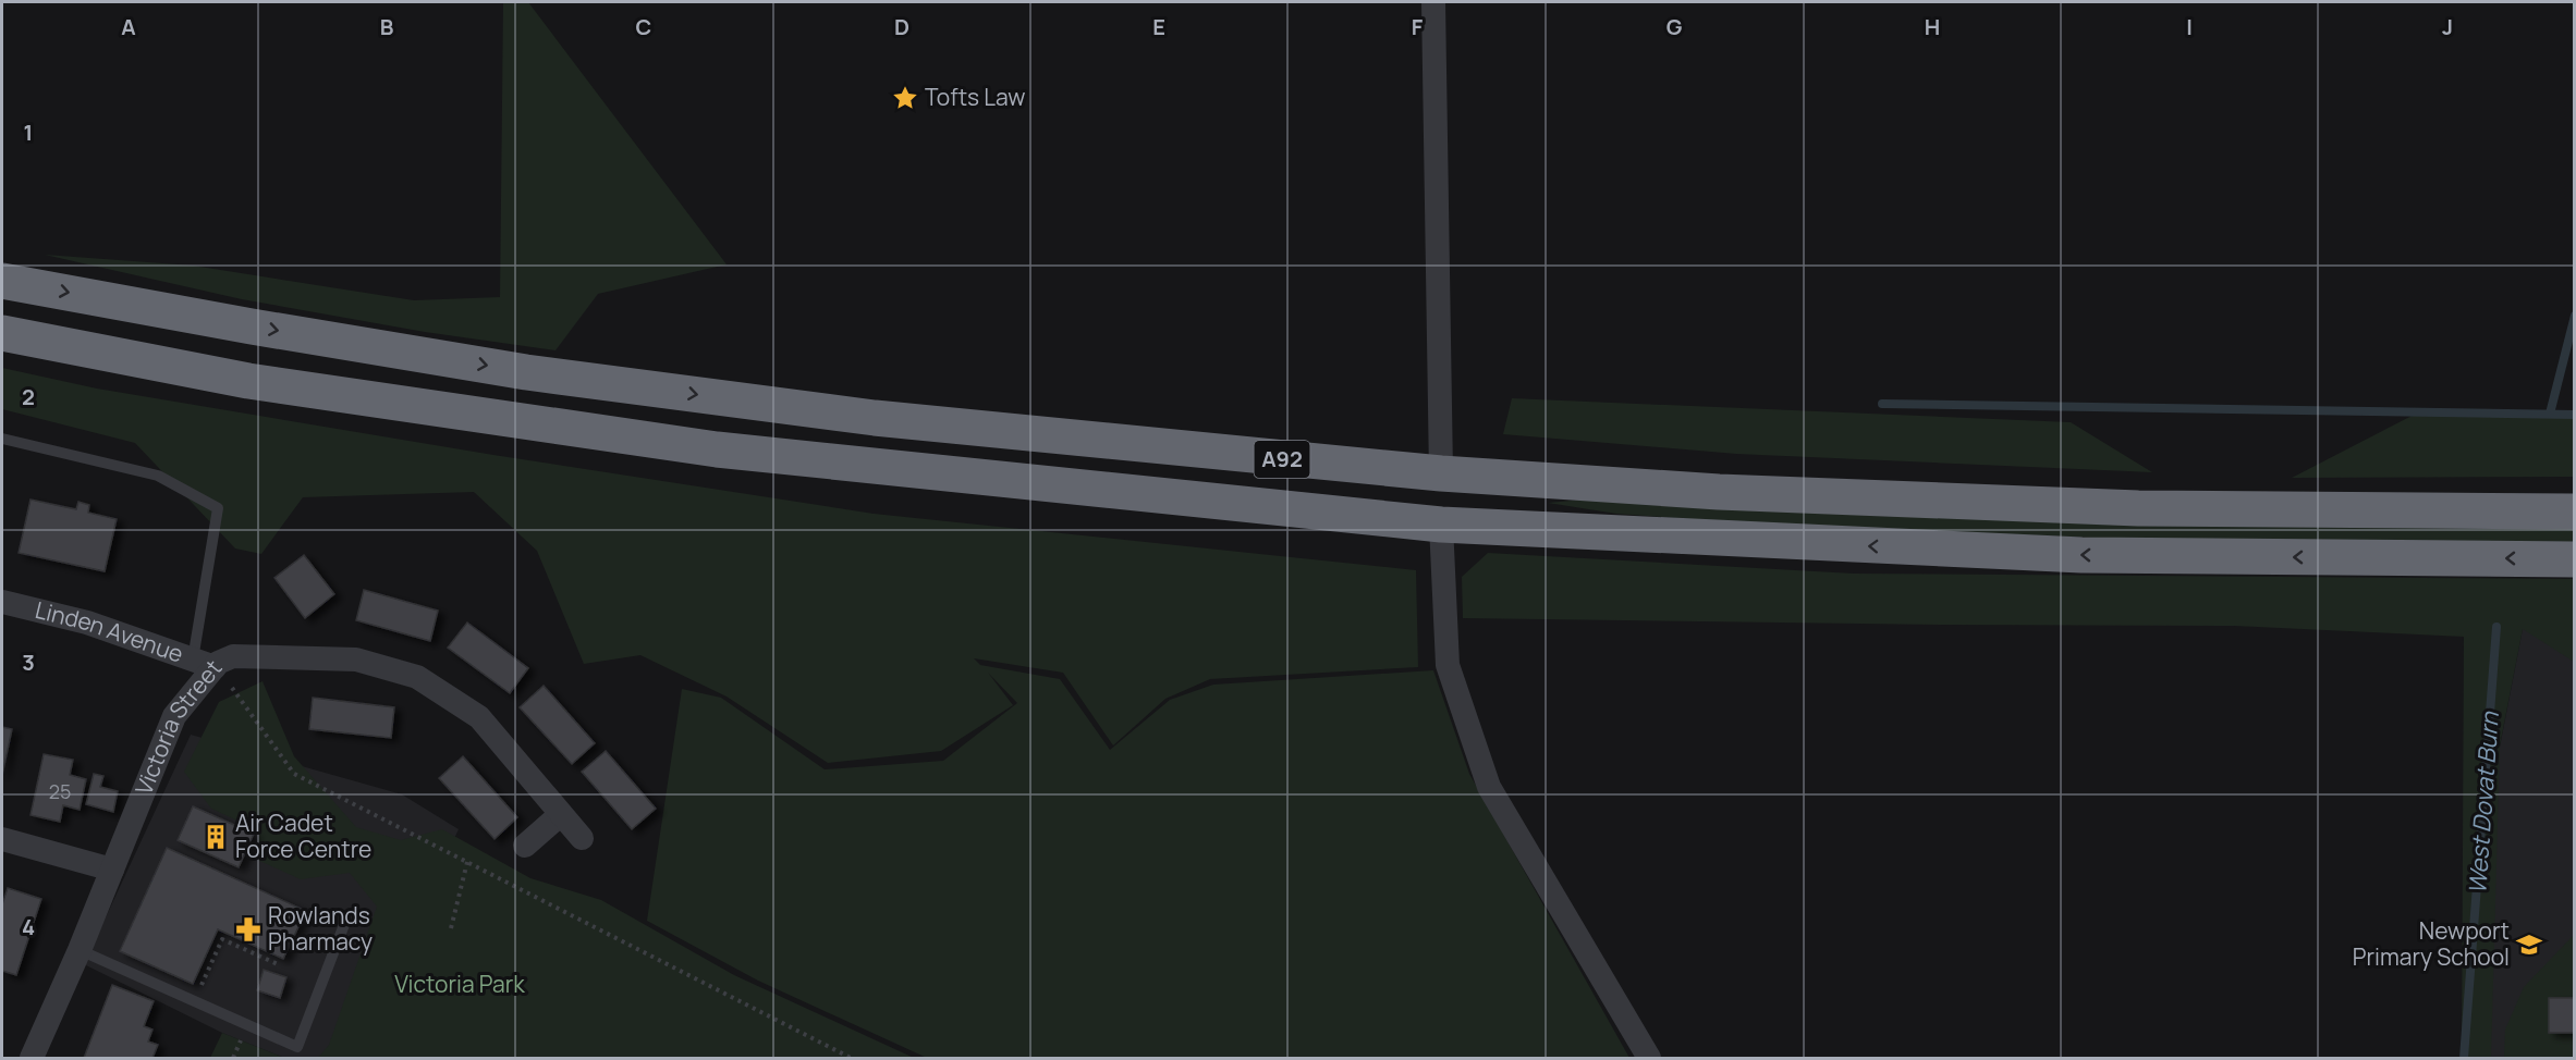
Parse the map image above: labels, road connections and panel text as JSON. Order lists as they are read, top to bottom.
{
  "streets": {
    "highway": ["A92"],
    "street": ["Linden Avenue", "Victoria Street"]
  },
  "crossings": [
    ["Linden Avenue", "Victoria Street"]
  ],
  "water": ["West Dovat Burn"],
  "parks": ["Victoria Park"],
  "places": {
    "place": ["Tofts Law"],
    "building": ["Air Cadet Force Centre"],
    "pharmacy": ["Rowlands Pharmacy"],
    "school or university": ["Newport Primary School"]
  },
  "house_numbers": ["25"],
  "grid": {
    "columns": [
      "A",
      "B",
      "C",
      "D",
      "E",
      "F",
      "G",
      "H",
      "I",
      "J"
    ],
    "rows": [
      "1",
      "2",
      "3",
      "4"
    ]
  }
}
